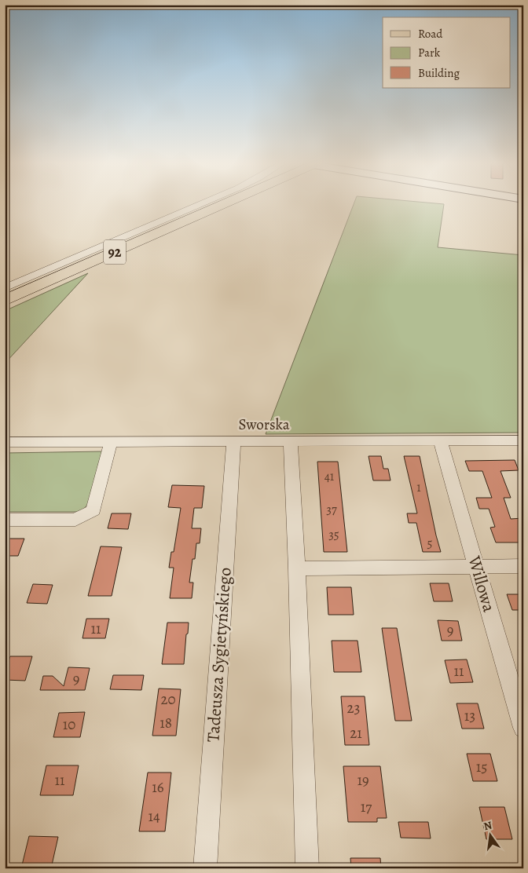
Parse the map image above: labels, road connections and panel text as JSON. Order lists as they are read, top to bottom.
{
  "streets": {
    "main road": ["92"],
    "street": ["Sworska", "Willowa", "Tadeusza Sygietyńskiego"]
  },
  "crossings": [
    ["Sworska", "Willowa"],
    ["Sworska", "Tadeusza Sygietyńskiego"]
  ],
  "house_numbers": [
    "41",
    "1",
    "37",
    "35",
    "5",
    "11",
    "9",
    "11",
    "9",
    "20",
    "23",
    "13",
    "18",
    "10",
    "21",
    "15",
    "11",
    "19",
    "16",
    "17",
    "14"
  ],
  "legend": ["Road", "Park", "Building"],
  "north": "top"
}
